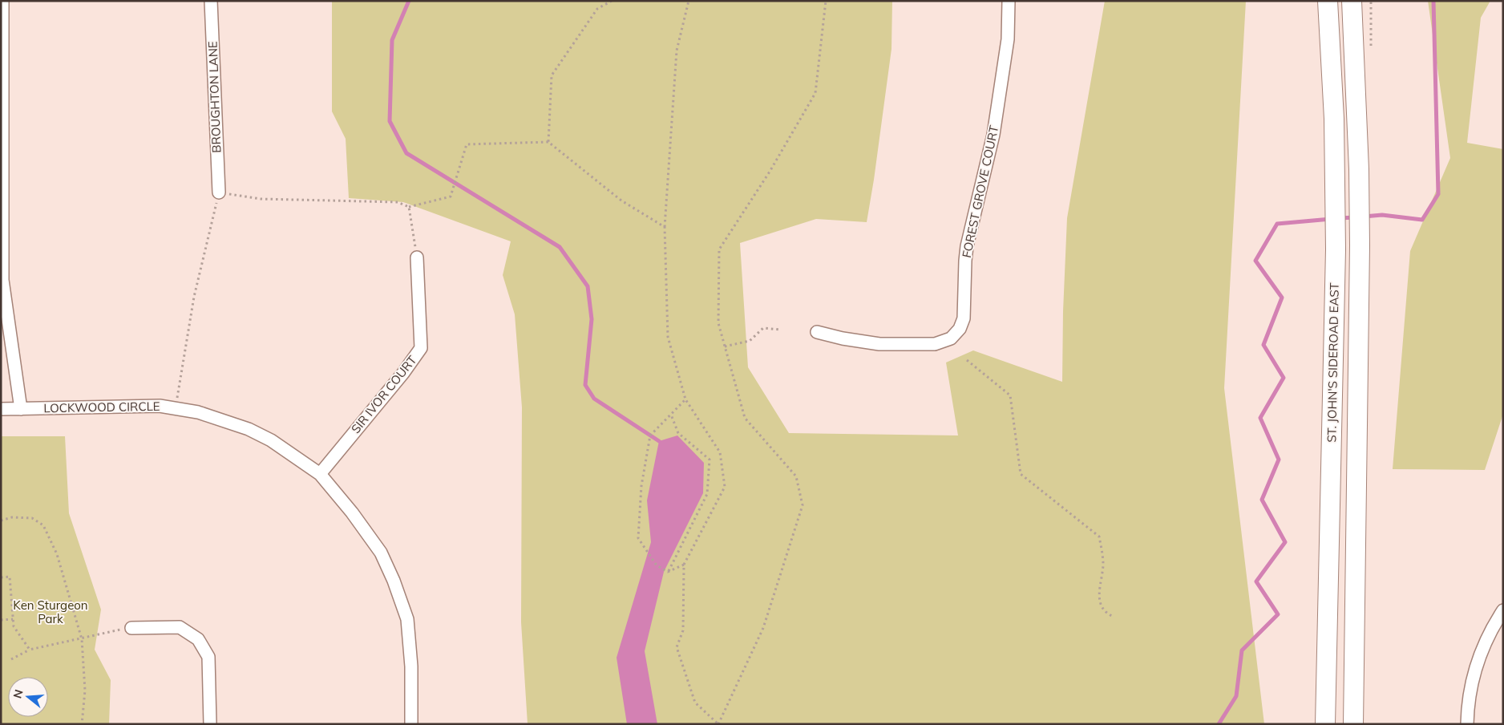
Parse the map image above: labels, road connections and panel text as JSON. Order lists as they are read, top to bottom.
{
  "streets": {
    "main road": ["ST. JOHN'S SIDEROAD EAST"],
    "street": [
      "BROUGHTON LANE",
      "FOREST GROVE COURT",
      "SIR IVOR COURT",
      "LOCKWOOD CIRCLE"
    ]
  },
  "crossings": [
    ["SIR IVOR COURT", "LOCKWOOD CIRCLE"]
  ],
  "parks": ["Ken Sturgeon Park"],
  "north": "left"
}
